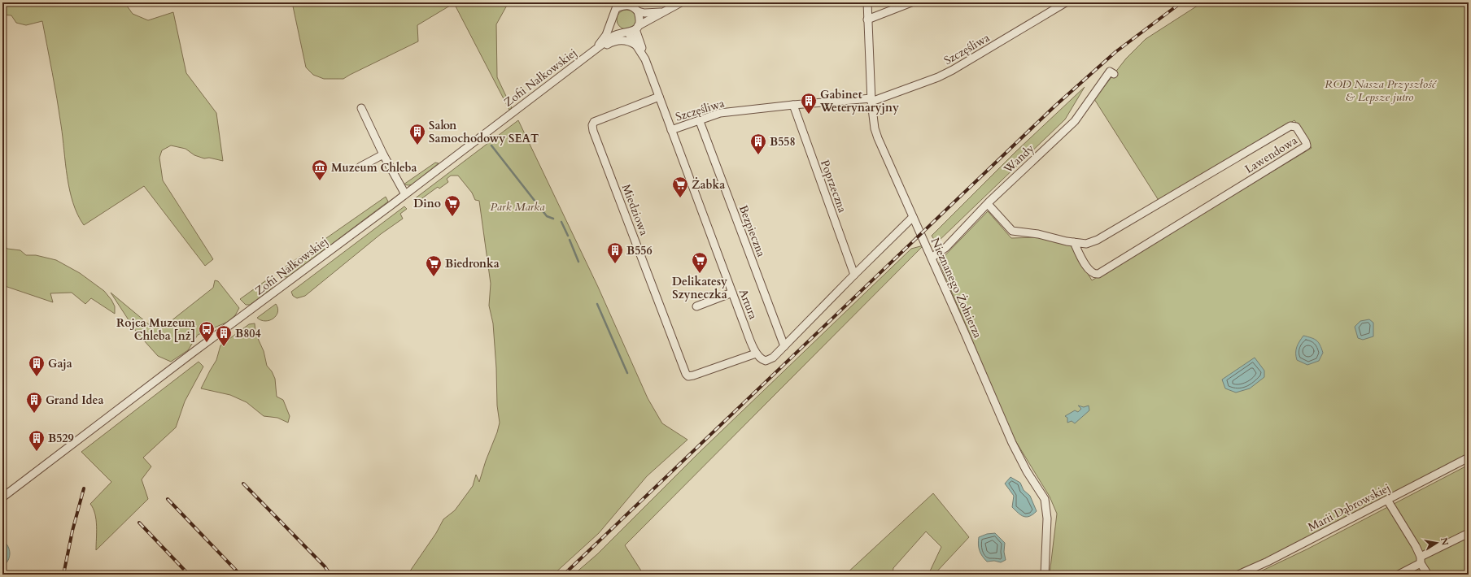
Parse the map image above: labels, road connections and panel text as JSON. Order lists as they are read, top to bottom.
{
  "streets": {
    "street": [
      "Szczęśliwa",
      "Zofii Nałkowskiej",
      "Lawendowa",
      "Wandy",
      "Poprzeczna",
      "Miedziowa",
      "Bezpieczna",
      "Nieznanego Żołnierza",
      "Artura",
      "Marii Dąbrowskiej"
    ]
  },
  "crossings": [
    ["Szczęśliwa", "Poprzeczna"],
    ["Szczęśliwa", "Nieznanego Żołnierza"],
    ["Szczęśliwa", "Artura"],
    ["Lawendowa", "Wandy"],
    ["Wandy", "Nieznanego Żołnierza"],
    ["Miedziowa", "Artura"]
  ],
  "parks": ["ROD Nasza Przyszłość & Lepsze jutro", "Park Marka"],
  "places": {
    "building": [
      "Gabinet Weterynaryjny",
      "Salon Samochodowy SEAT",
      "B558",
      "B556",
      "B804",
      "Gaja",
      "Grand Idea",
      "B529"
    ],
    "museum": ["Muzeum Chleba"],
    "supermarket": [
      "Żabka",
      "Dino",
      "Delikatesy Szyneczka",
      "Biedronka"
    ],
    "bus stop": ["Rojca Muzeum Chleba [nż]"]
  },
  "north": "right"
}
